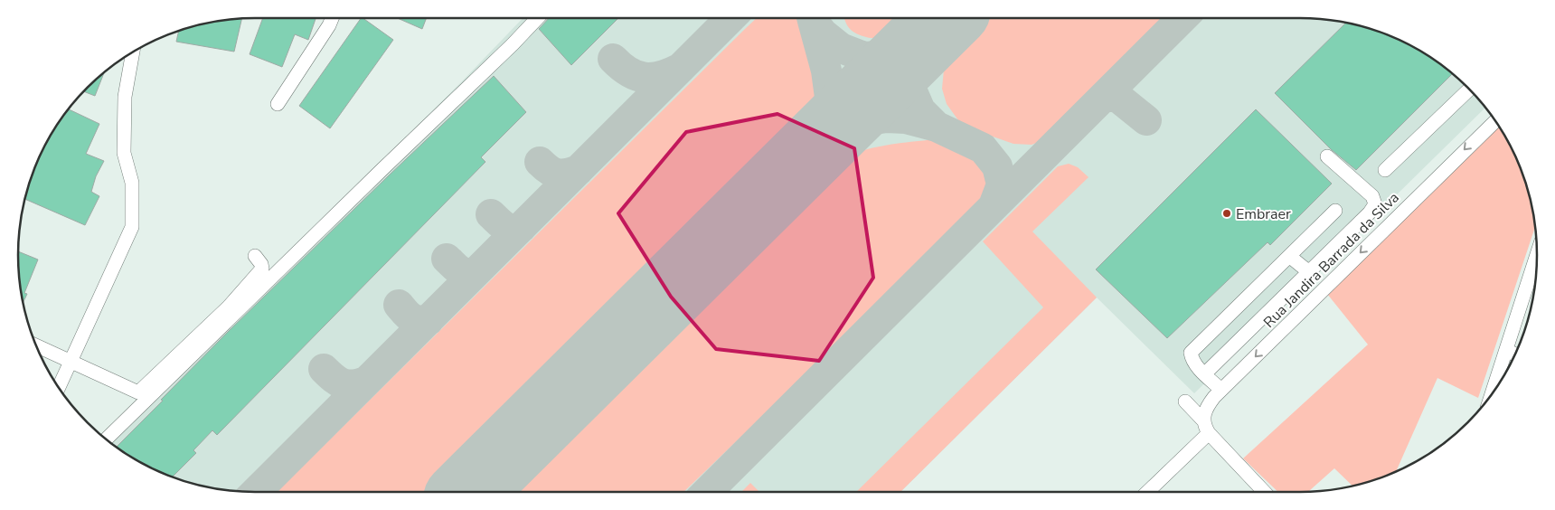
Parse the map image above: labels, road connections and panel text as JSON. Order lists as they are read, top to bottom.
{
  "streets": {
    "street": ["Rua Jandira Barrada da Silva"]
  },
  "places": ["Embraer"]
}
